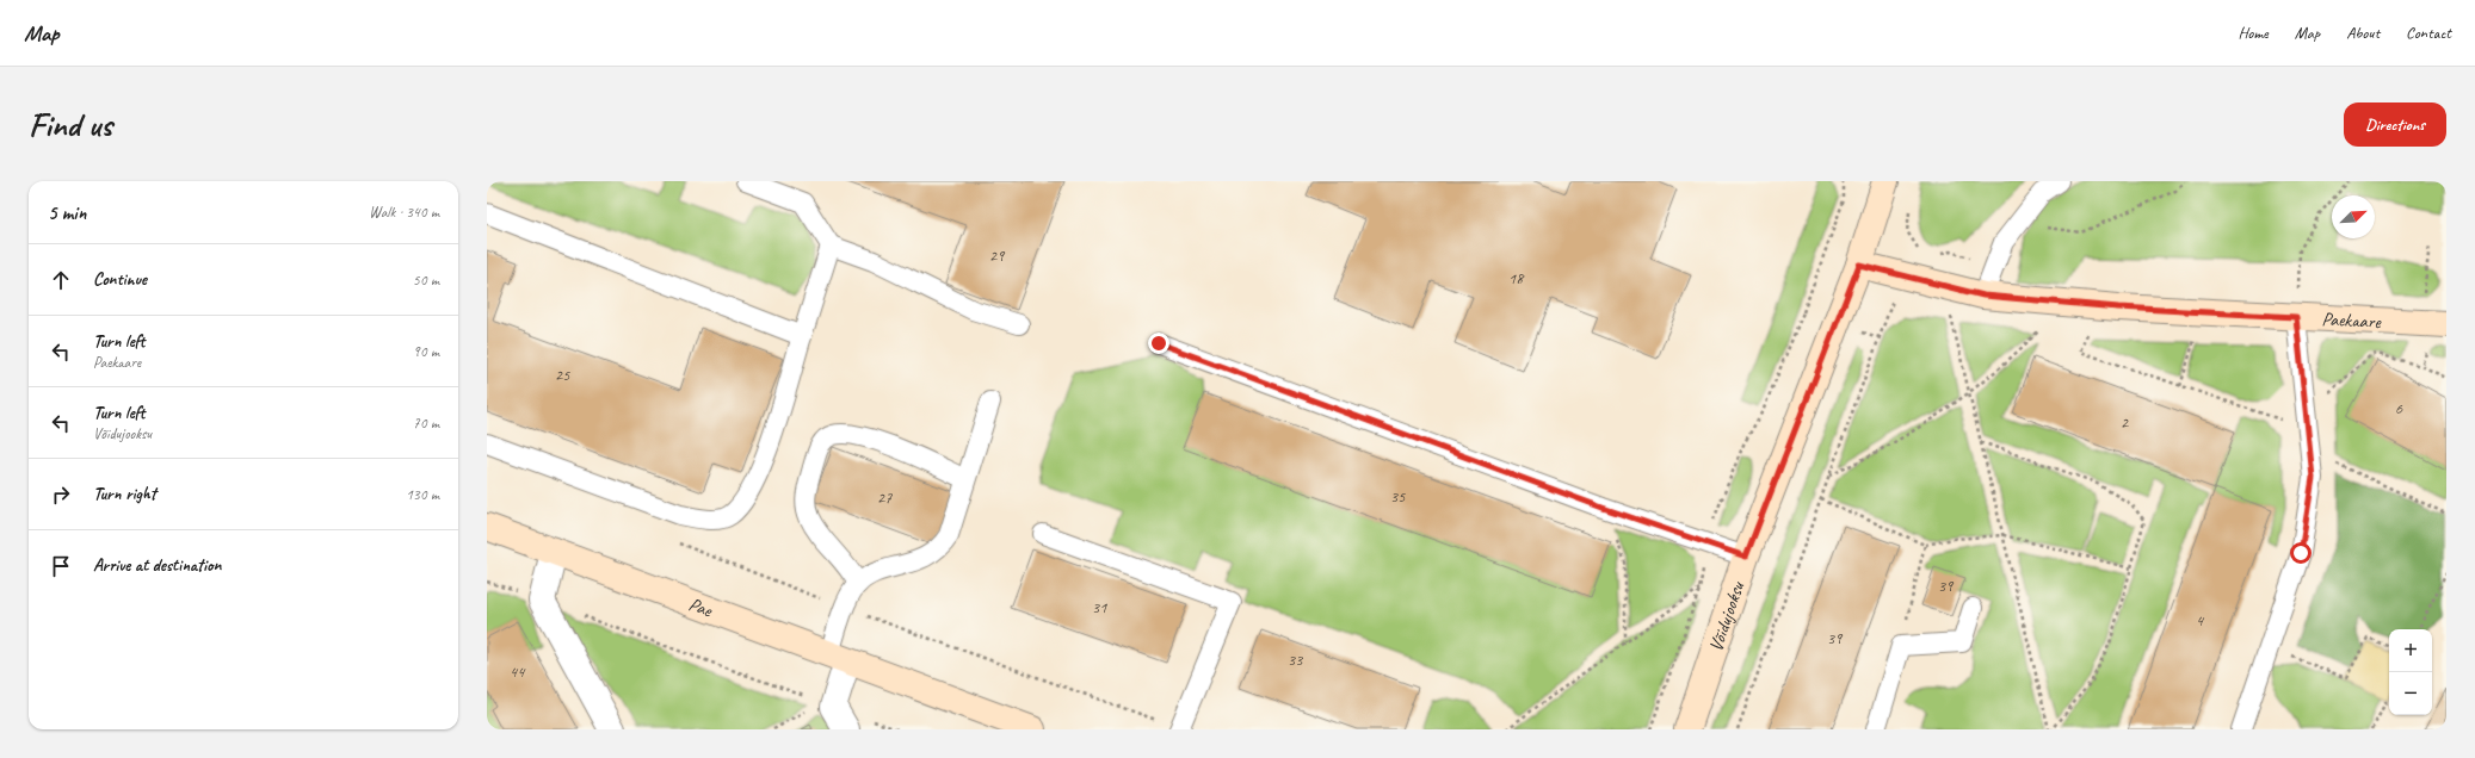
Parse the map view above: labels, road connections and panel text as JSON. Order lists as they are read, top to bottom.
{
  "streets": {
    "street": ["Paekaare", "Pae", "Võidujooksu"]
  },
  "crossings": [
    ["Paekaare", "Võidujooksu"]
  ],
  "house_numbers": [
    "29",
    "18",
    "25",
    "6",
    "2",
    "35",
    "27",
    "39",
    "31",
    "4",
    "39",
    "33",
    "44"
  ],
  "north": "top right",
  "page": {
    "header": "Map",
    "nav": [
      "Home",
      "Map",
      "About",
      "Contact"
    ],
    "buttons": "Directions",
    "title": "Find us",
    "heading": ["5 min", "Walk · 340 m"],
    "list": [
      ["Continue", "50 m"],
      ["Turn left", "Paekaare", "90 m"],
      ["Turn left", "Võidujooksu", "70 m"],
      ["Turn right", "130 m"],
      "Arrive at destination"
    ],
    "map_buttons": ["+", "−"]
  }
}
